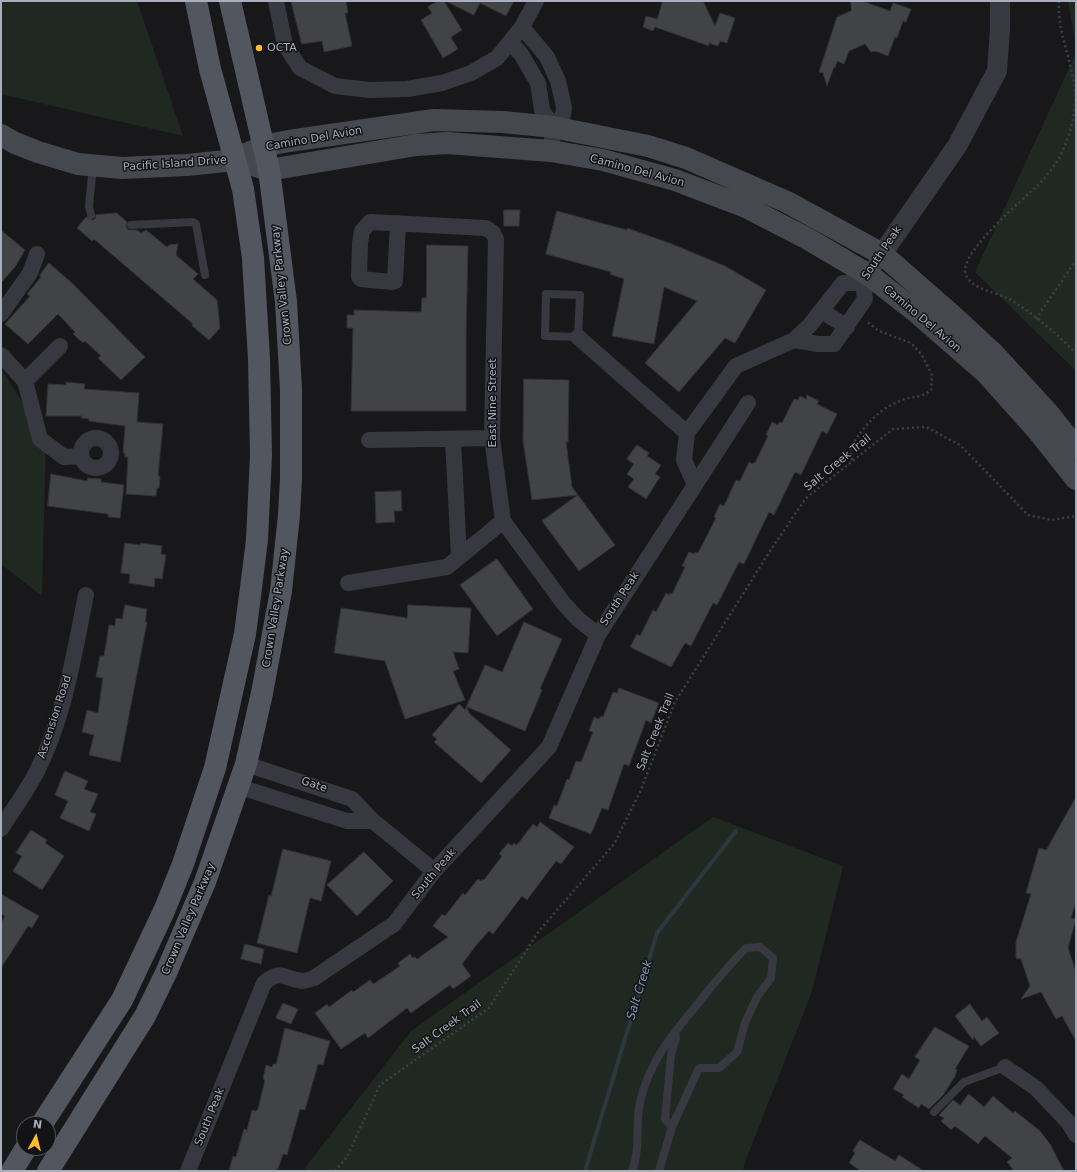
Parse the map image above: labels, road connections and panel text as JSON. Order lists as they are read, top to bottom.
{
  "streets": {
    "main road": ["Camino Del Avion", "Pacific Island Drive", "Crown Valley Parkway"],
    "street": [
      "South Peak",
      "East Nine Street",
      "Ascension Road",
      "Gate"
    ],
    "path": ["Salt Creek Trail"]
  },
  "crossings": [
    ["Camino Del Avion", "Pacific Island Drive"],
    ["Camino Del Avion", "South Peak"],
    ["Camino Del Avion", "Crown Valley Parkway"],
    ["South Peak", "East Nine Street"],
    ["South Peak", "Gate"],
    ["Crown Valley Parkway", "Gate"]
  ],
  "water": ["Salt Creek"],
  "places": ["OCTA"],
  "north": "top"
}
